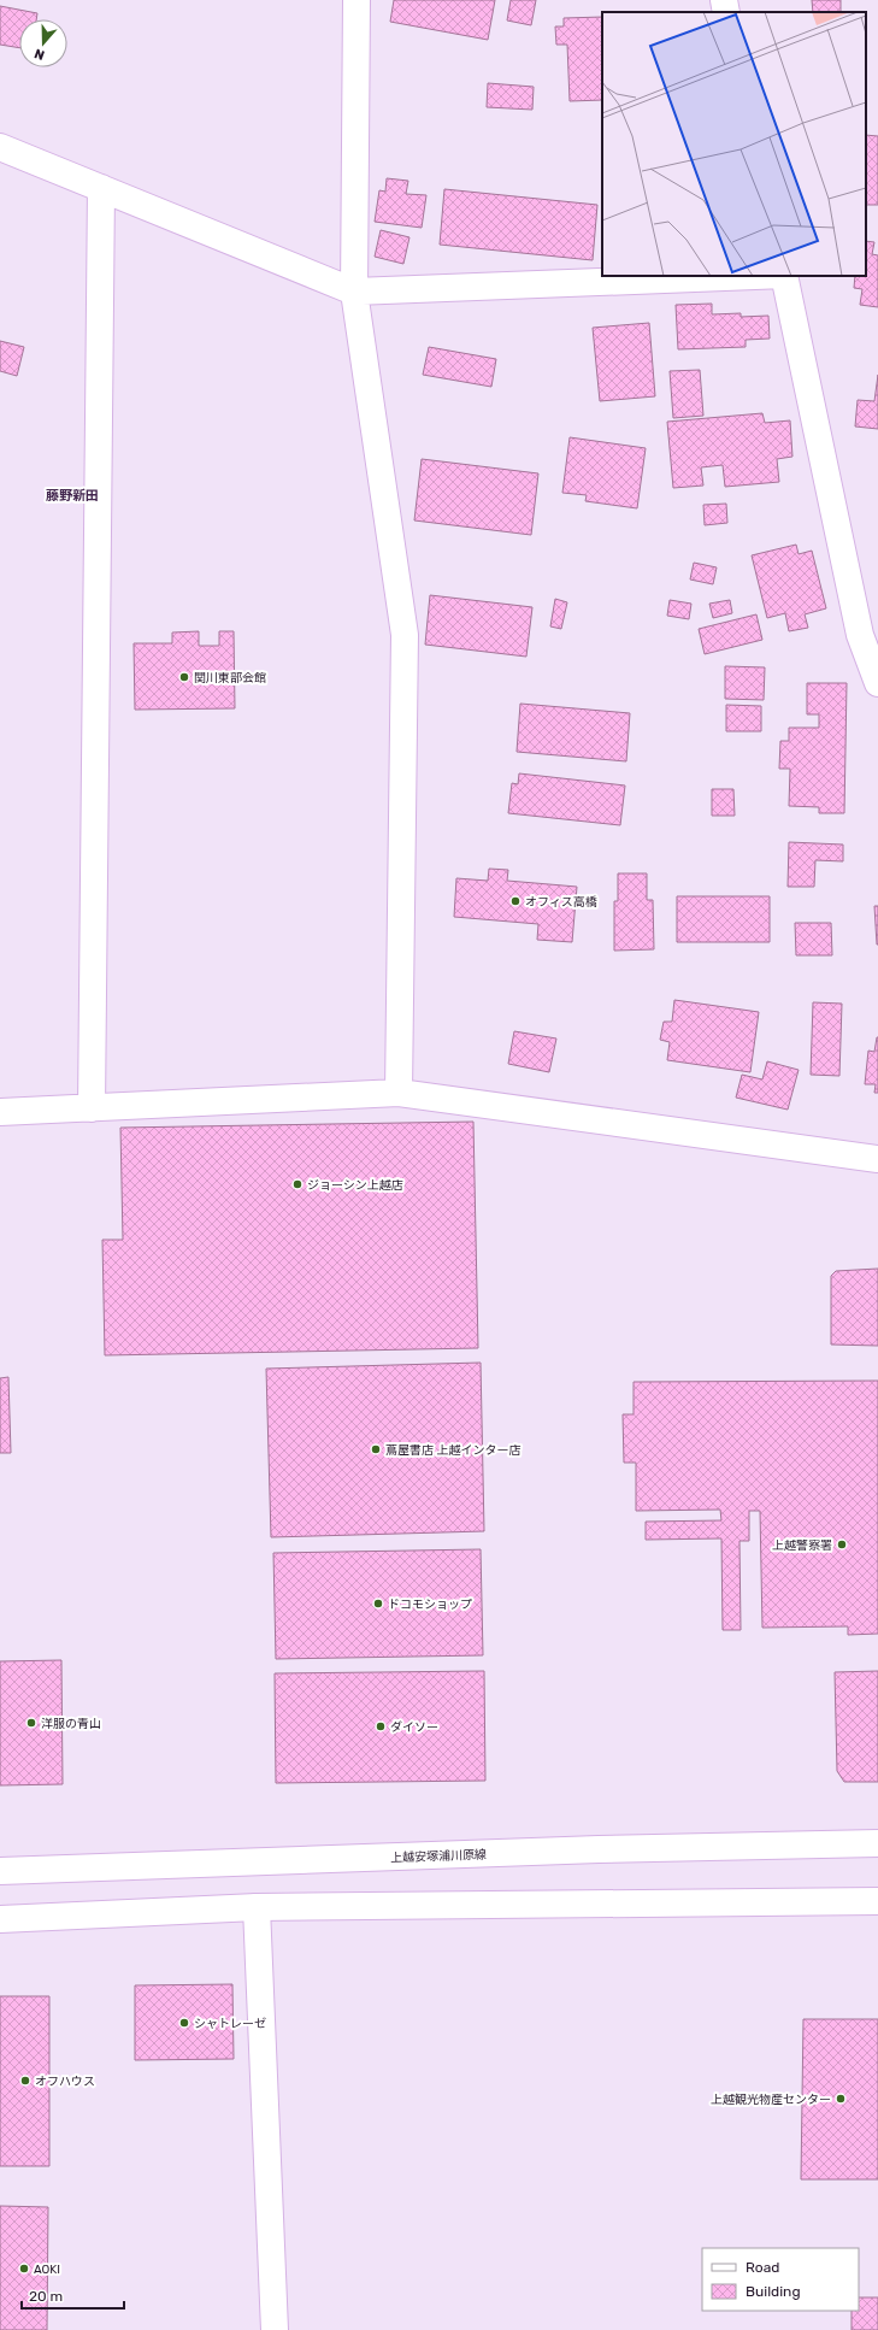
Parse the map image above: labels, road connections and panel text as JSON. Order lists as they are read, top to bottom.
{
  "streets": {
    "street": ["上越安塚浦川原線"]
  },
  "districts": ["藤野新田"],
  "places": [
    "関川東部会館",
    "オフィス高橋",
    "ジョーシン上越店",
    "蔦屋書店 上越インター店",
    "上越警察署",
    "ドコモショップ",
    "洋服の青山",
    "ダイソー",
    "シャトレーゼ",
    "オフハウス",
    "上越観光物産センター",
    "AOKI"
  ],
  "legend": ["Road", "Building"],
  "scale_bar": "20 m",
  "north": "bottom"
}
